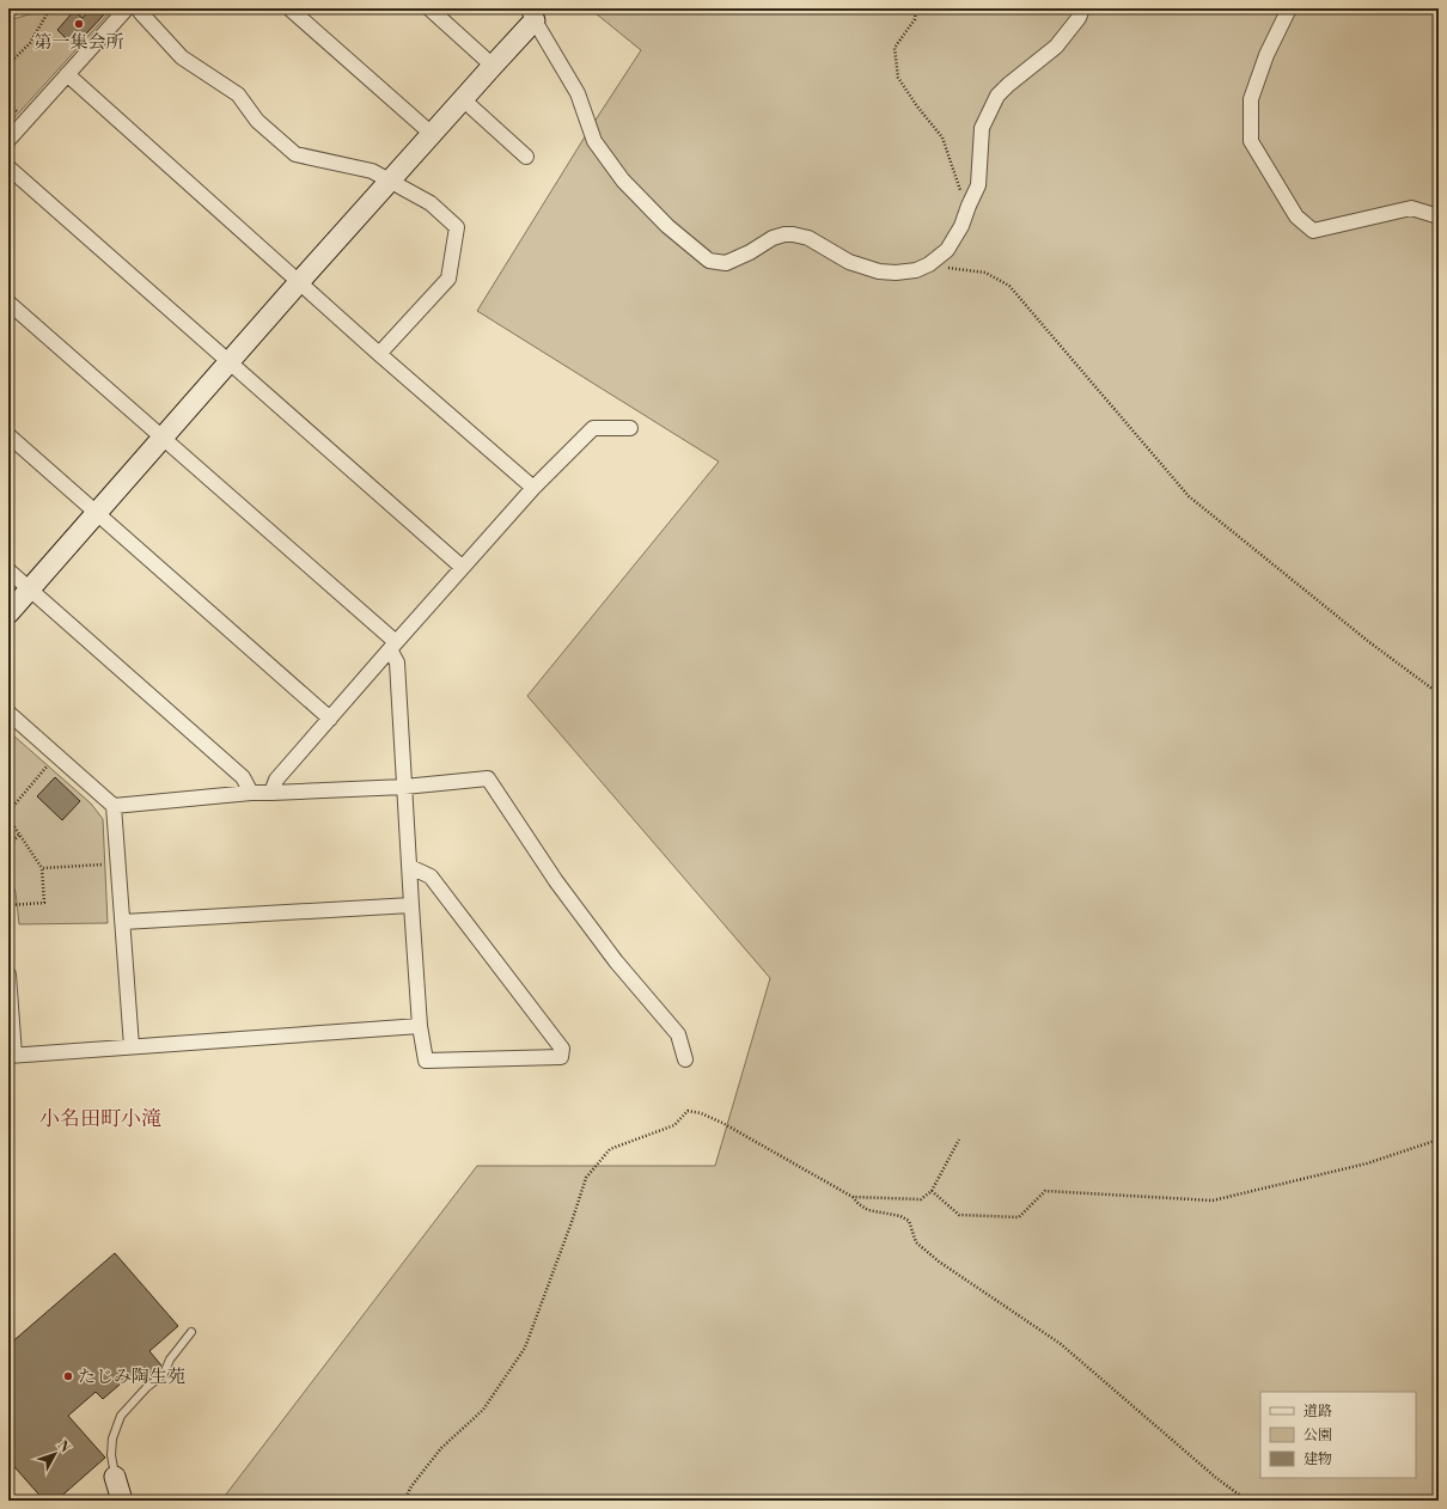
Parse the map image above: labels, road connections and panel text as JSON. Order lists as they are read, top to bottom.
{
  "districts": ["小名田町小滝"],
  "places": ["第一集会所", "たじみ陶生苑"],
  "legend": ["道路", "公園", "建物"],
  "north": "top right"
}
